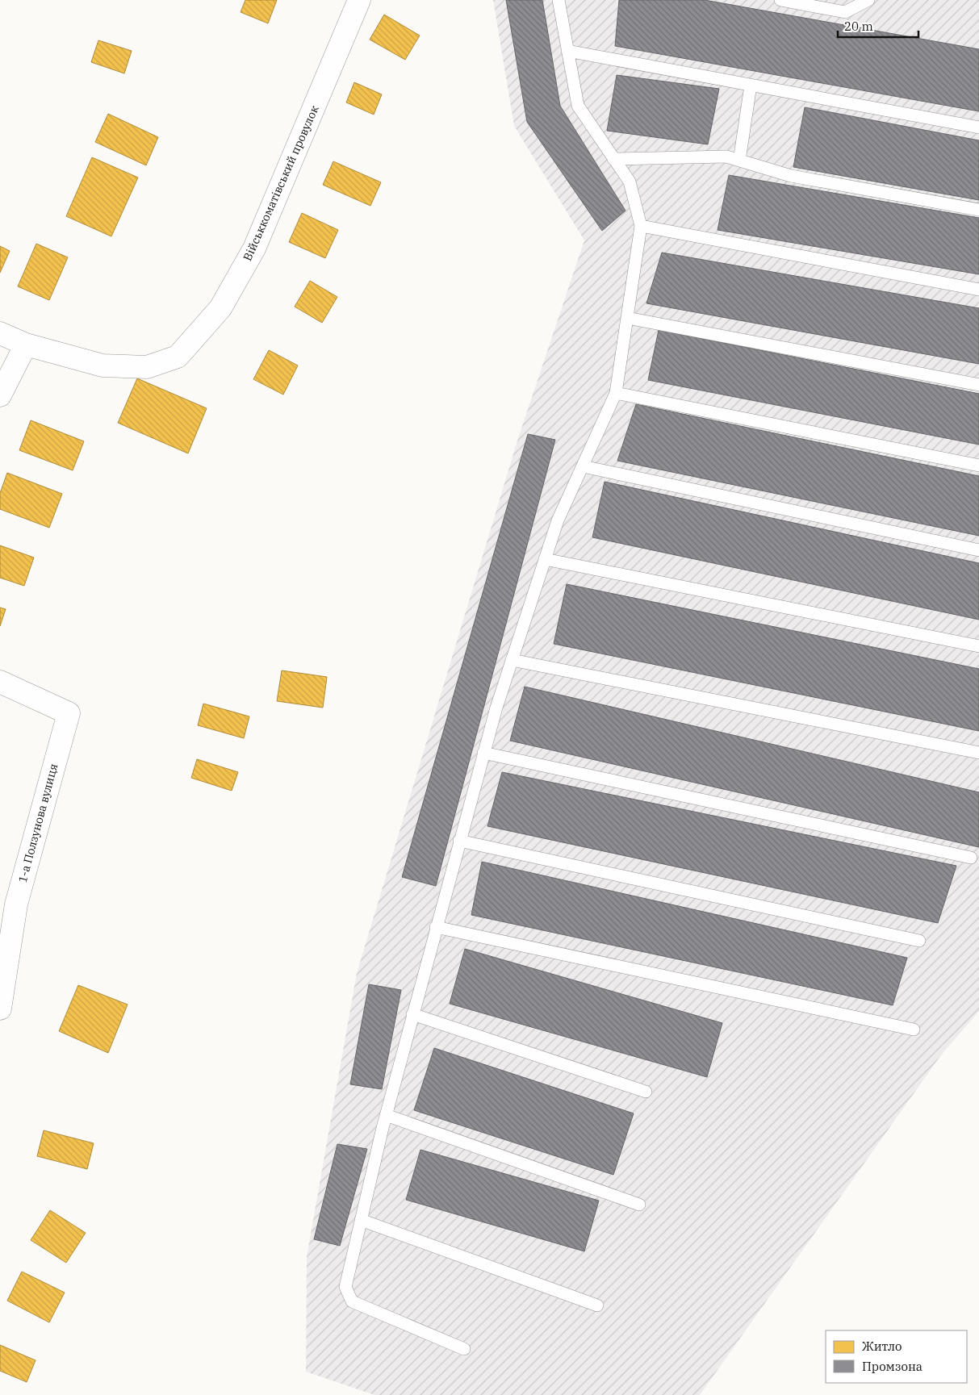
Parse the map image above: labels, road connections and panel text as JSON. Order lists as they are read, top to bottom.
{
  "streets": {
    "street": ["Військкоматівський провулок", "1-а Ползунова вулиця"]
  },
  "legend": ["Житло", "Промзона"],
  "scale_bar": "20 m"
}
